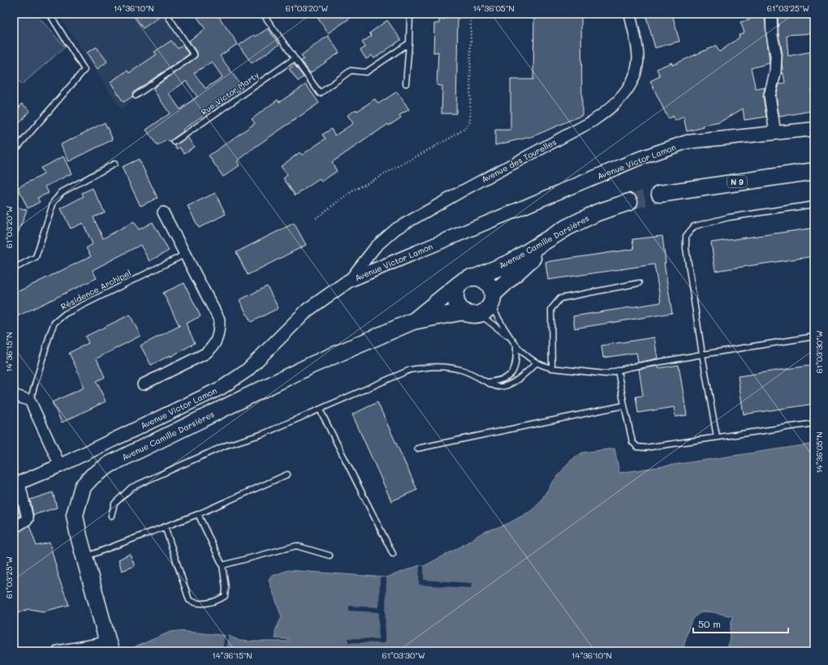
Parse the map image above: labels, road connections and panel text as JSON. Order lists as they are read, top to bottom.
{
  "streets": {
    "main road": ["N 9", "Avenue Camille Darsières"],
    "street": ["Avenue des Tourelles", "Avenue Victor Lamon"],
    "lane": ["Rue Victor Marty", "Résidence Archipel"]
  },
  "crossings": [
    ["Avenue des Tourelles", "Avenue Victor Lamon"]
  ],
  "scale_bar": "50 m",
  "coordinates": [
    "14°36'10\"N",
    "61°03'20\"W",
    "14°36'05\"N",
    "61°03'25\"W",
    "61°03'30\"W",
    "14°36'15\"N"
  ]
}
